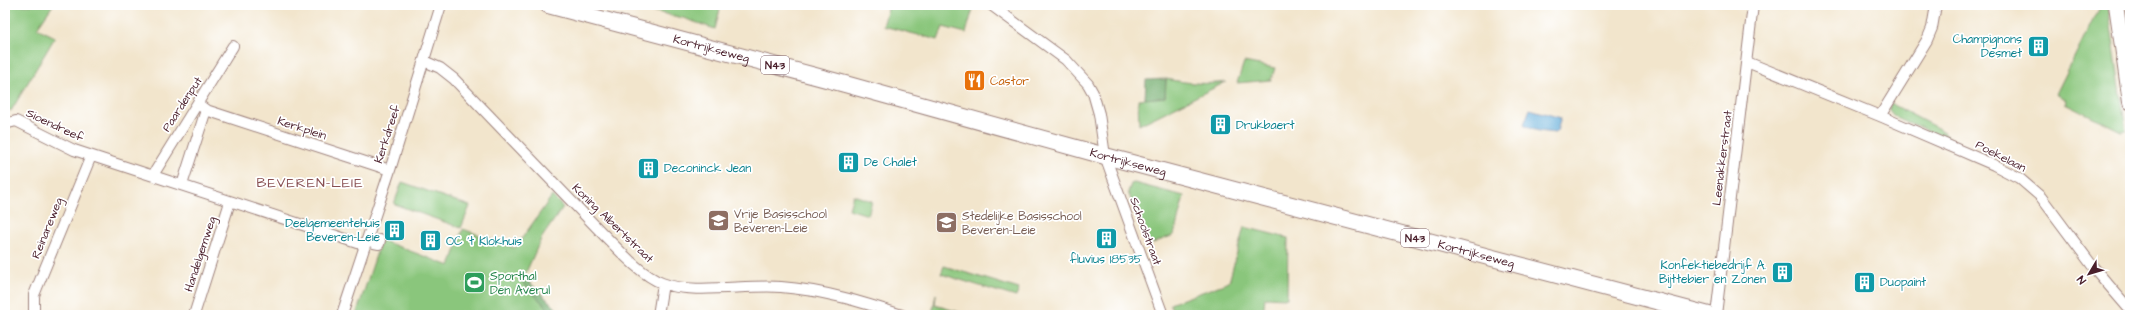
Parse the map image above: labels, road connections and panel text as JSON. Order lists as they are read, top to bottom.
{
  "streets": {
    "main road": ["Kortrijkseweg", "N43"],
    "street": [
      "Paardenput",
      "Sioendreef",
      "Kerkplein",
      "Kerkdreef",
      "Poekelaan",
      "Leenakkerstraat",
      "Koning Albertstraat",
      "Reinareweg",
      "Schoolstraat",
      "Handelgemweg"
    ]
  },
  "crossings": [
    ["Kortrijkseweg", "Schoolstraat"],
    ["Paardenput", "Kerkplein"],
    ["Sioendreef", "Reinareweg"],
    ["Kerkplein", "Kerkdreef"],
    ["Kerkdreef", "Koning Albertstraat"],
    ["Poekelaan", "Leenakkerstraat"]
  ],
  "districts": ["BEVEREN-LEIE"],
  "places": {
    "building": [
      "Champignons Desmet",
      "Drukbaert",
      "De Chalet",
      "Deconinck Jean",
      "Deelgemeentehuis Beveren-Leie",
      "fluvius 18535",
      "OC 't Klokhuis",
      "Konfektiebedrijf A. Bijttebier en Zonen",
      "Duopaint"
    ],
    "restaurant": ["Castor"],
    "school or university": ["Vrije Basisschool Beveren-Leie", "Stedelijke Basisschool Beveren-Leie"],
    "sports": ["Sporthal Den Averul"]
  },
  "north": "bottom left"
}
